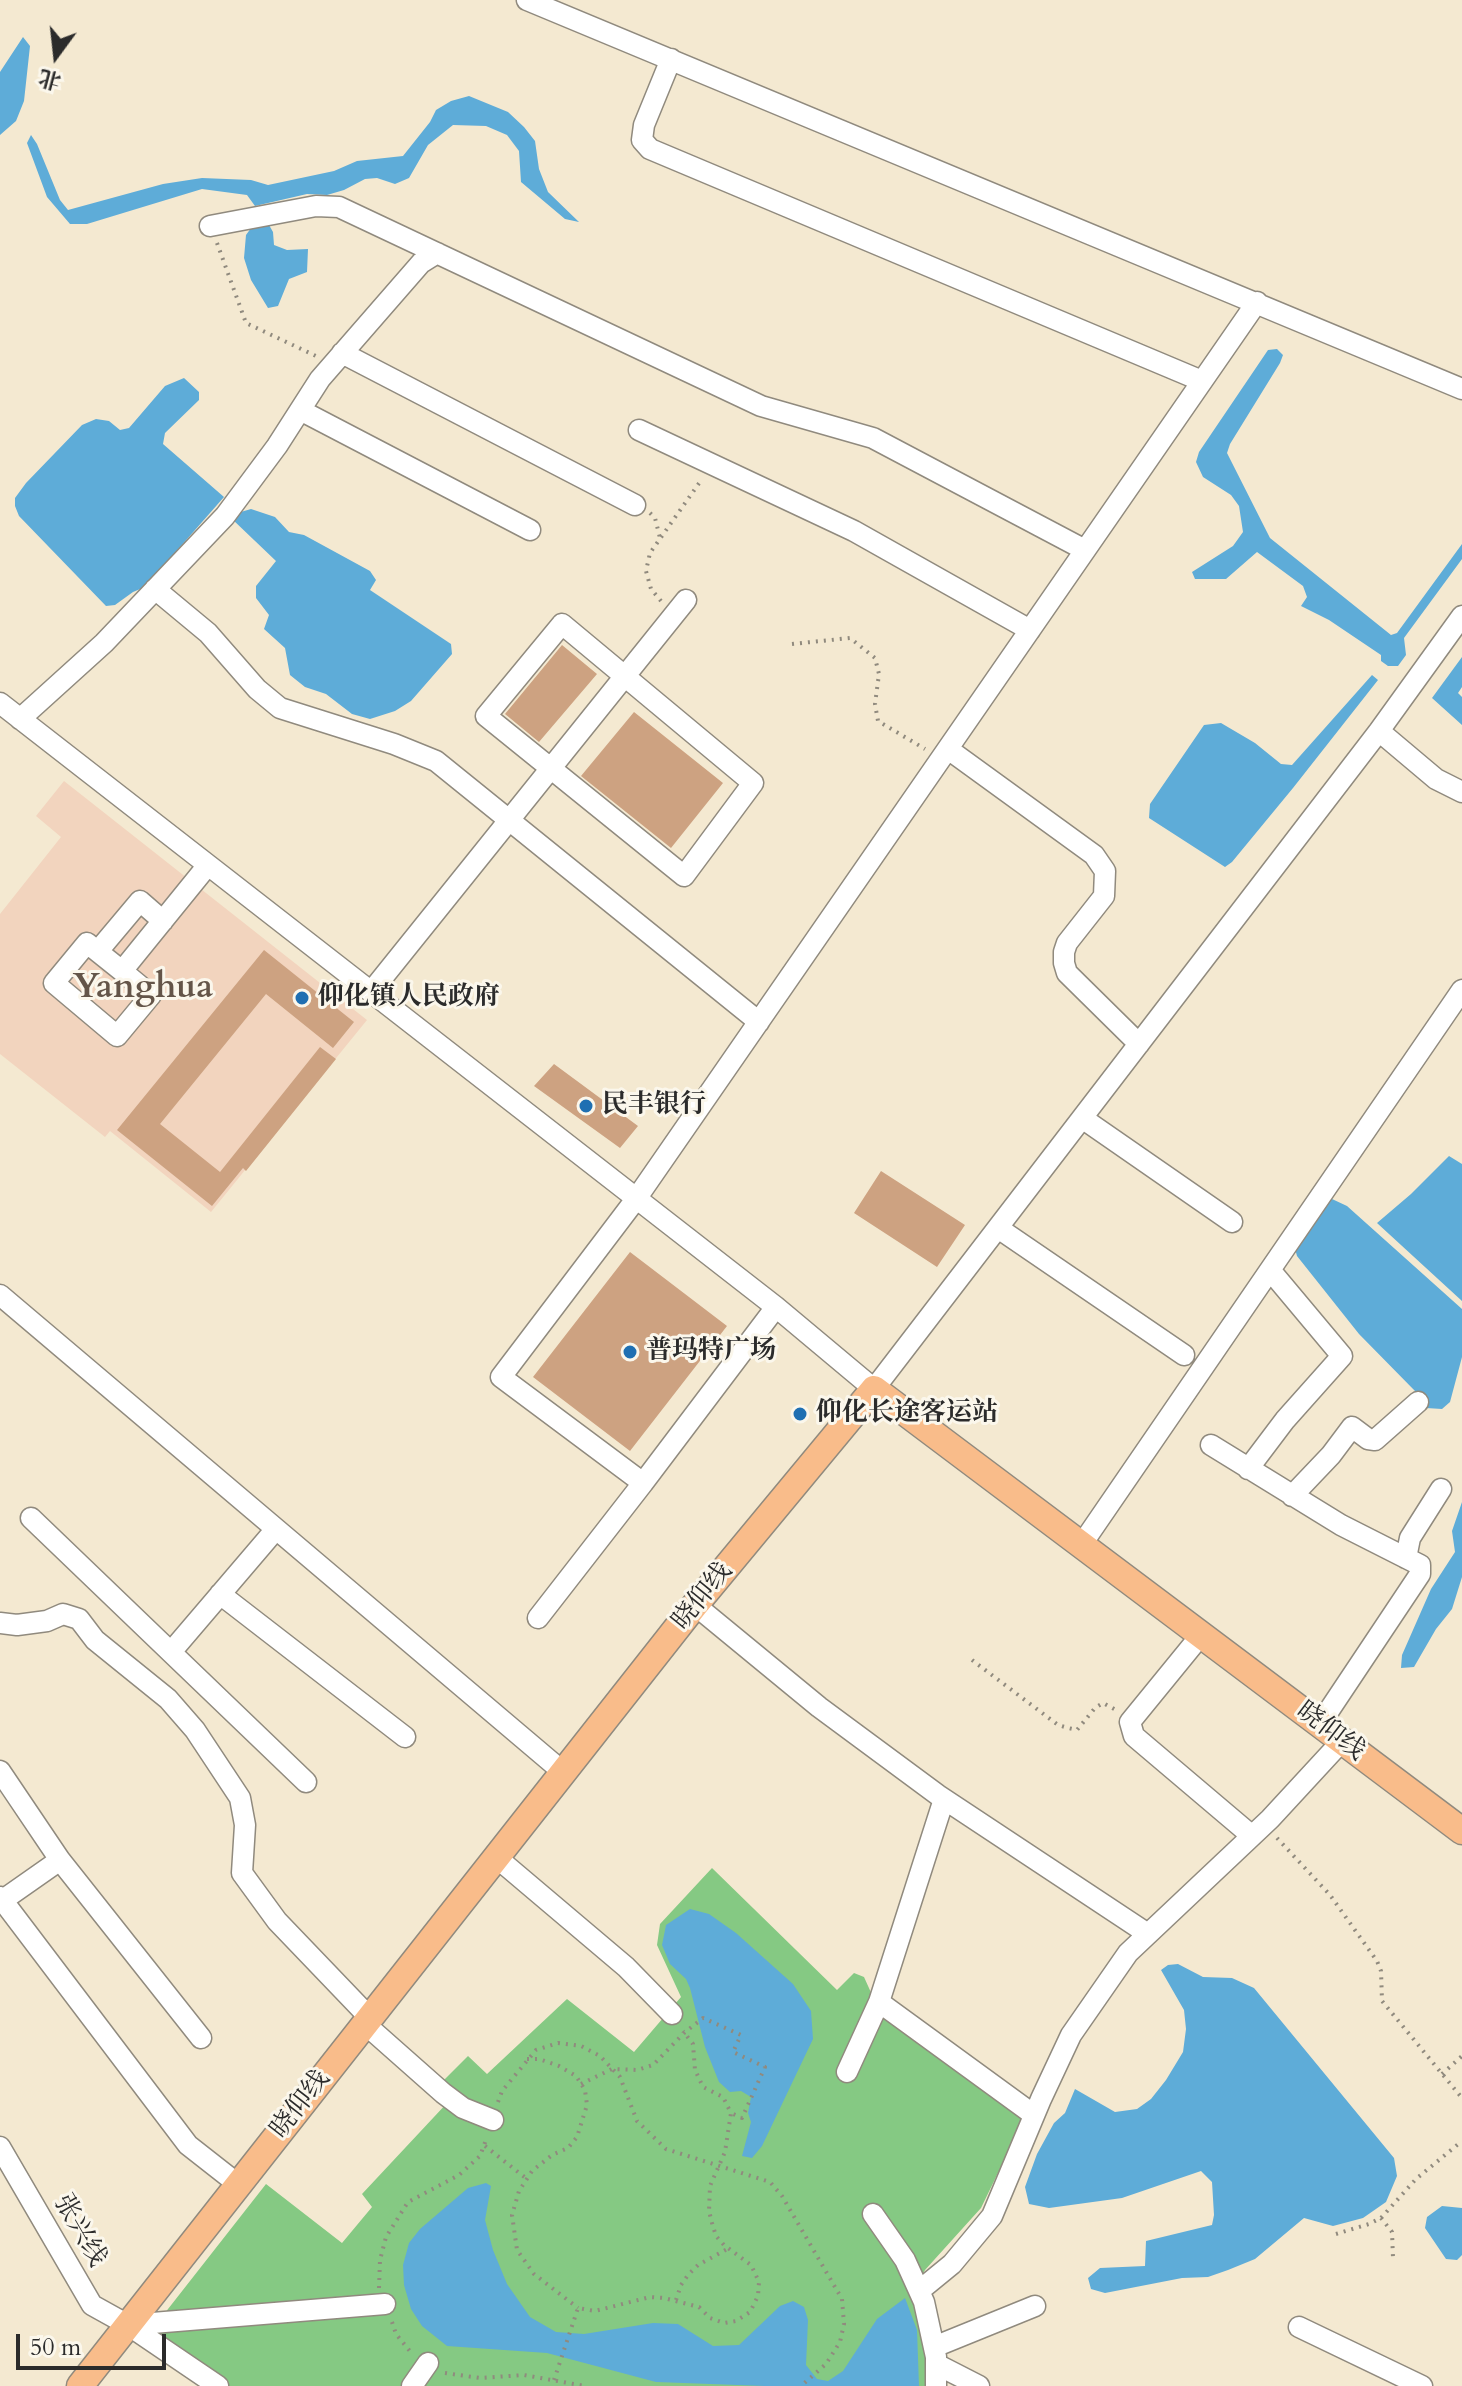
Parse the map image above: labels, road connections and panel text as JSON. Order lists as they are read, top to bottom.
{
  "streets": {
    "main road": ["晓仰线"],
    "street": ["张兴线"]
  },
  "crossings": [
    ["晓仰线", "张兴线"]
  ],
  "districts": ["Yanghua"],
  "places": [
    "仰化镇人民政府",
    "民丰银行",
    "普玛特广场",
    "仰化长途客运站"
  ],
  "scale_bar": "50 m",
  "north": "bottom"
}
